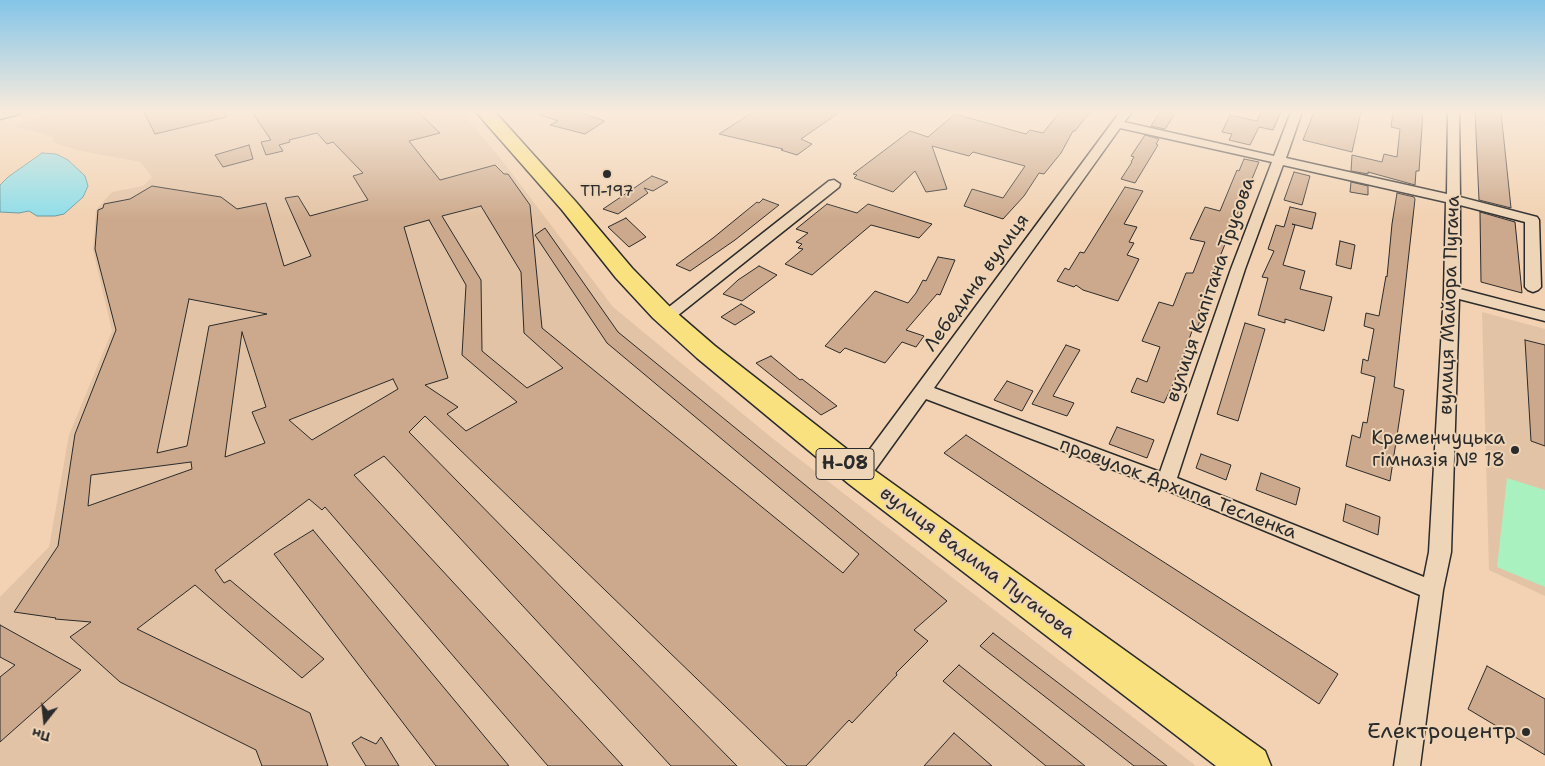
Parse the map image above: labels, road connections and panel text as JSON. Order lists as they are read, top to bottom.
{
  "streets": {
    "main road": ["Н-08", "вулиця Вадима Пугачова"],
    "street": [
      "Лебедина вулиця",
      "вулиця Капітана Трусова",
      "вулиця Майора Пугача",
      "провулок Архипа Тесленка"
    ]
  },
  "crossings": [
    ["Лебедина вулиця", "провулок Архипа Тесленка"],
    ["Лебедина вулиця", "вулиця Вадима Пугачова"],
    ["вулиця Капітана Трусова", "провулок Архипа Тесленка"],
    ["вулиця Майора Пугача", "провулок Архипа Тесленка"]
  ],
  "places": ["ТП-197", "Кременчуцька гімназія № 18", "Електроцентр"],
  "north": "bottom"
}
